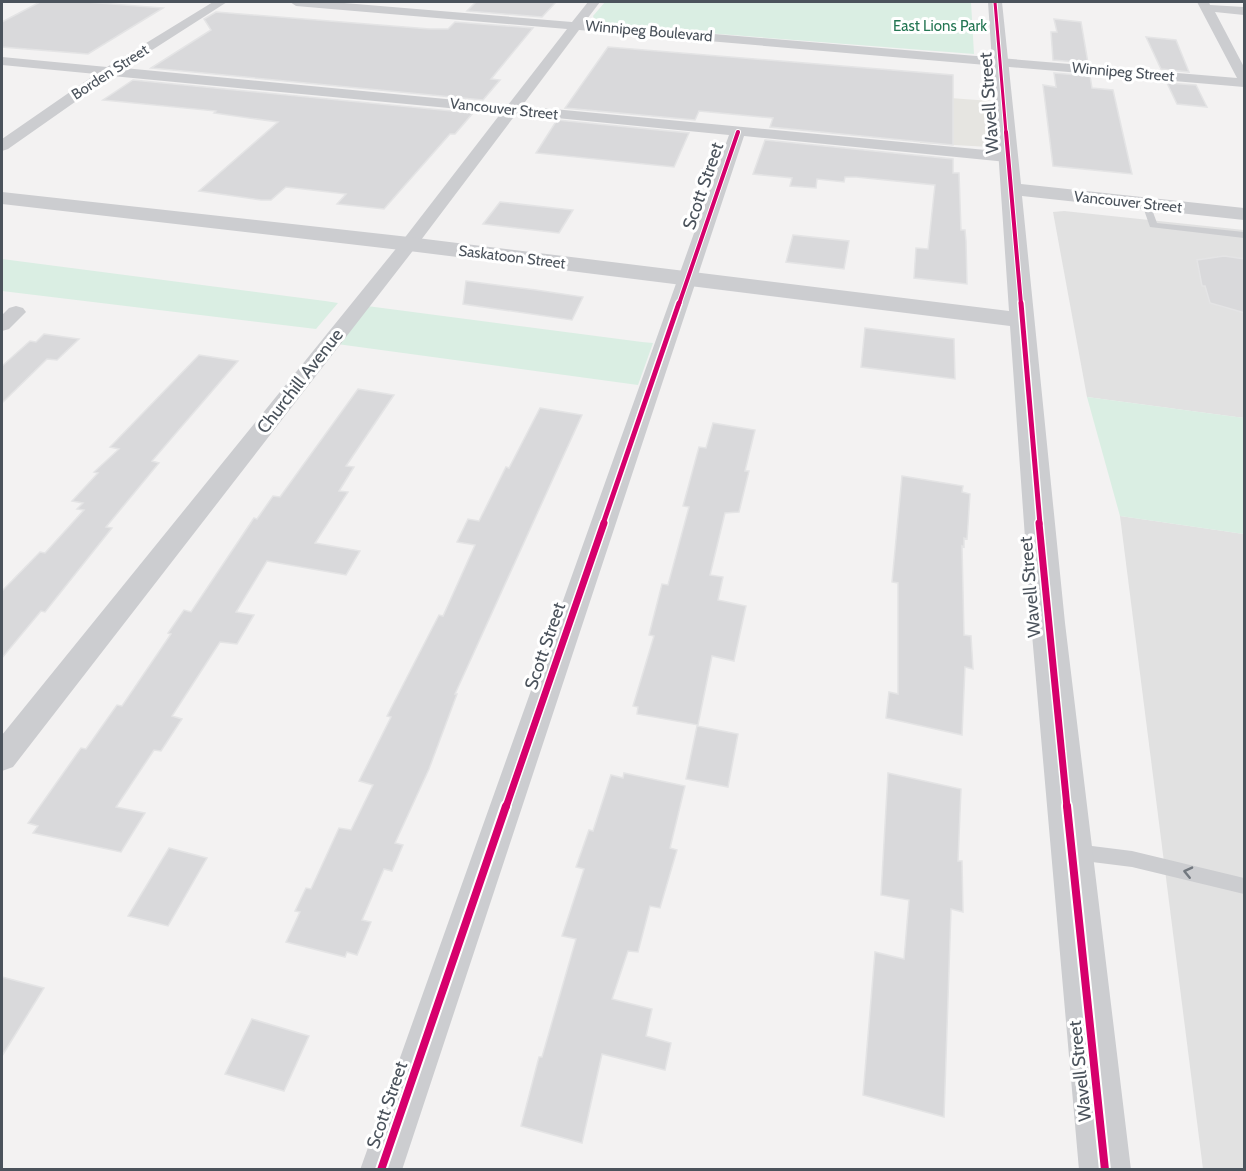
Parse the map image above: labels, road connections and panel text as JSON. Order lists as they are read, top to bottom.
{
  "streets": {
    "street": [
      "Winnipeg Boulevard",
      "Borden Street",
      "Winnipeg Street",
      "Wavell Street",
      "Vancouver Street",
      "Scott Street",
      "Saskatoon Street",
      "Churchill Avenue"
    ]
  },
  "crossings": [
    ["Winnipeg Boulevard", "Winnipeg Street"],
    ["Winnipeg Boulevard", "Wavell Street"],
    ["Winnipeg Boulevard", "Churchill Avenue"],
    ["Borden Street", "Vancouver Street"],
    ["Winnipeg Street", "Wavell Street"],
    ["Wavell Street", "Vancouver Street"],
    ["Wavell Street", "Saskatoon Street"],
    ["Vancouver Street", "Scott Street"],
    ["Vancouver Street", "Churchill Avenue"],
    ["Scott Street", "Saskatoon Street"],
    ["Saskatoon Street", "Churchill Avenue"]
  ],
  "parks": ["East Lions Park"]
}
